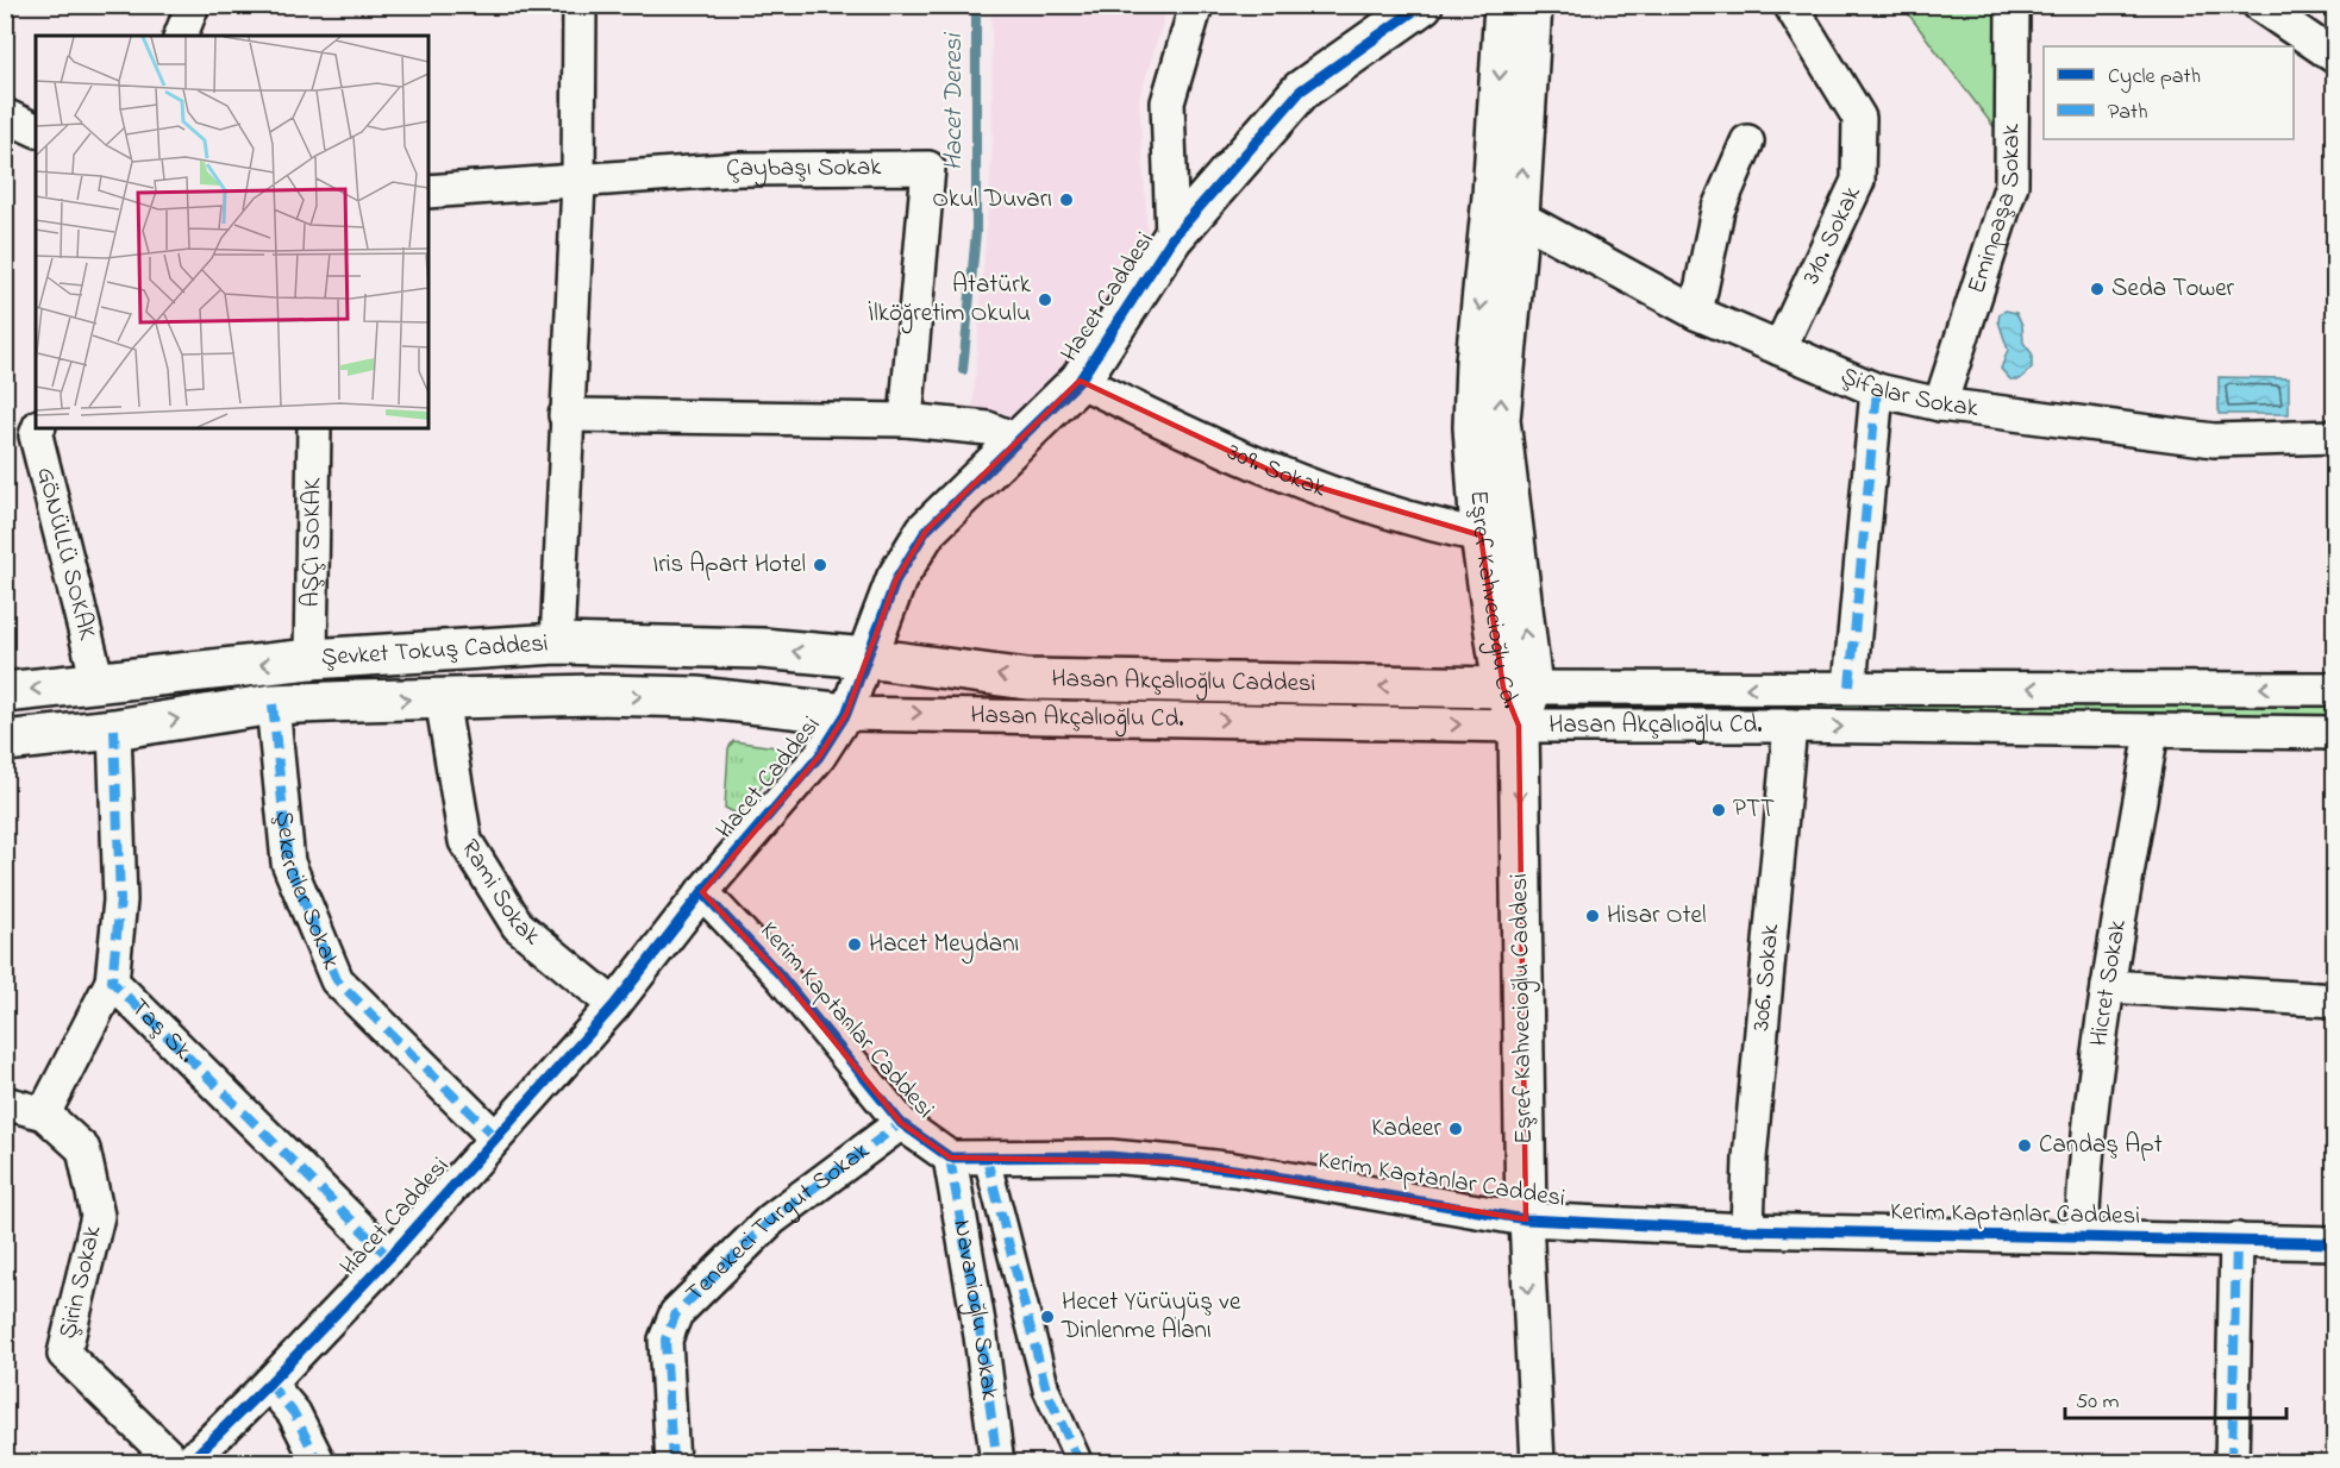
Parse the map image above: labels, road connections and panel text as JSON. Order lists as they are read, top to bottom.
{
  "streets": {
    "street": [
      "Çaybaşı Sokak",
      "Eminpaşa Sokak",
      "310. Sokak",
      "Hacet Caddesi",
      "Şifalar Sokak",
      "309. Sokak",
      "AŞÇI SOKAK",
      "GÖNÜLLÜ SOKAK",
      "Eşref Kahvecioğlu Cd.",
      "Şevket Tokuş Caddesi",
      "Hasan Akçalıoğlu Caddesi",
      "Hasan Akçalıoğlu Cd.",
      "Şekerciler Sokak",
      "Rami Sokak",
      "306. Sokak",
      "Hicret Sokak",
      "Eşref Kahvecioğlu Caddesi",
      "Kerim Kaptanlar Caddesi",
      "Taş Sk.",
      "Tenekeci Turgut Sokak",
      "Şirin Sokak",
      "Navanioğlu Sokak"
    ]
  },
  "crossings": [
    ["Eminpaşa Sokak", "Şifalar Sokak"],
    ["310. Sokak", "Şifalar Sokak"],
    ["Hacet Caddesi", "309. Sokak"],
    ["Hacet Caddesi", "Şevket Tokuş Caddesi"],
    ["Hacet Caddesi", "Hasan Akçalıoğlu Caddesi"],
    ["Hacet Caddesi", "Hasan Akçalıoğlu Cd."],
    ["Hacet Caddesi", "Şekerciler Sokak"],
    ["Hacet Caddesi", "Rami Sokak"],
    ["Hacet Caddesi", "Kerim Kaptanlar Caddesi"],
    ["Hacet Caddesi", "Taş Sk."],
    ["Şifalar Sokak", "Eşref Kahvecioğlu Cd."],
    ["309. Sokak", "Eşref Kahvecioğlu Cd."],
    ["AŞÇI SOKAK", "Şevket Tokuş Caddesi"],
    ["GÖNÜLLÜ SOKAK", "Şevket Tokuş Caddesi"],
    ["Eşref Kahvecioğlu Cd.", "Hasan Akçalıoğlu Caddesi"],
    ["Eşref Kahvecioğlu Cd.", "Hasan Akçalıoğlu Cd."],
    ["Eşref Kahvecioğlu Cd.", "Eşref Kahvecioğlu Caddesi"],
    ["Şevket Tokuş Caddesi", "Hasan Akçalıoğlu Caddesi"],
    ["Şevket Tokuş Caddesi", "Hasan Akçalıoğlu Cd."],
    ["Şevket Tokuş Caddesi", "Şekerciler Sokak"],
    ["Şevket Tokuş Caddesi", "Rami Sokak"],
    ["Şevket Tokuş Caddesi", "Taş Sk."],
    ["Hasan Akçalıoğlu Caddesi", "Hasan Akçalıoğlu Cd."],
    ["Hasan Akçalıoğlu Cd.", "306. Sokak"],
    ["Hasan Akçalıoğlu Cd.", "Hicret Sokak"],
    ["Hasan Akçalıoğlu Cd.", "Eşref Kahvecioğlu Caddesi"],
    ["306. Sokak", "Kerim Kaptanlar Caddesi"],
    ["Hicret Sokak", "Kerim Kaptanlar Caddesi"],
    ["Eşref Kahvecioğlu Caddesi", "Kerim Kaptanlar Caddesi"],
    ["Kerim Kaptanlar Caddesi", "Tenekeci Turgut Sokak"],
    ["Kerim Kaptanlar Caddesi", "Navanioğlu Sokak"]
  ],
  "one_way": ["Hasan Akçalıoğlu Caddesi", "Eşref Kahvecioğlu Caddesi"],
  "water": ["Hacet Deresi"],
  "places": [
    "Okul Duvarı",
    "Seda Tower",
    "Atatürk İlköğretim Okulu",
    "Iris Apart Hotel",
    "PTT",
    "Hisar Otel",
    "Hacet Meydanı",
    "Kadeer",
    "Candaş Apt",
    "Hecet Yürüyüş ve Dinlenme Alanı"
  ],
  "legend": ["Cycle path", "Path"],
  "scale_bar": "50 m"
}
